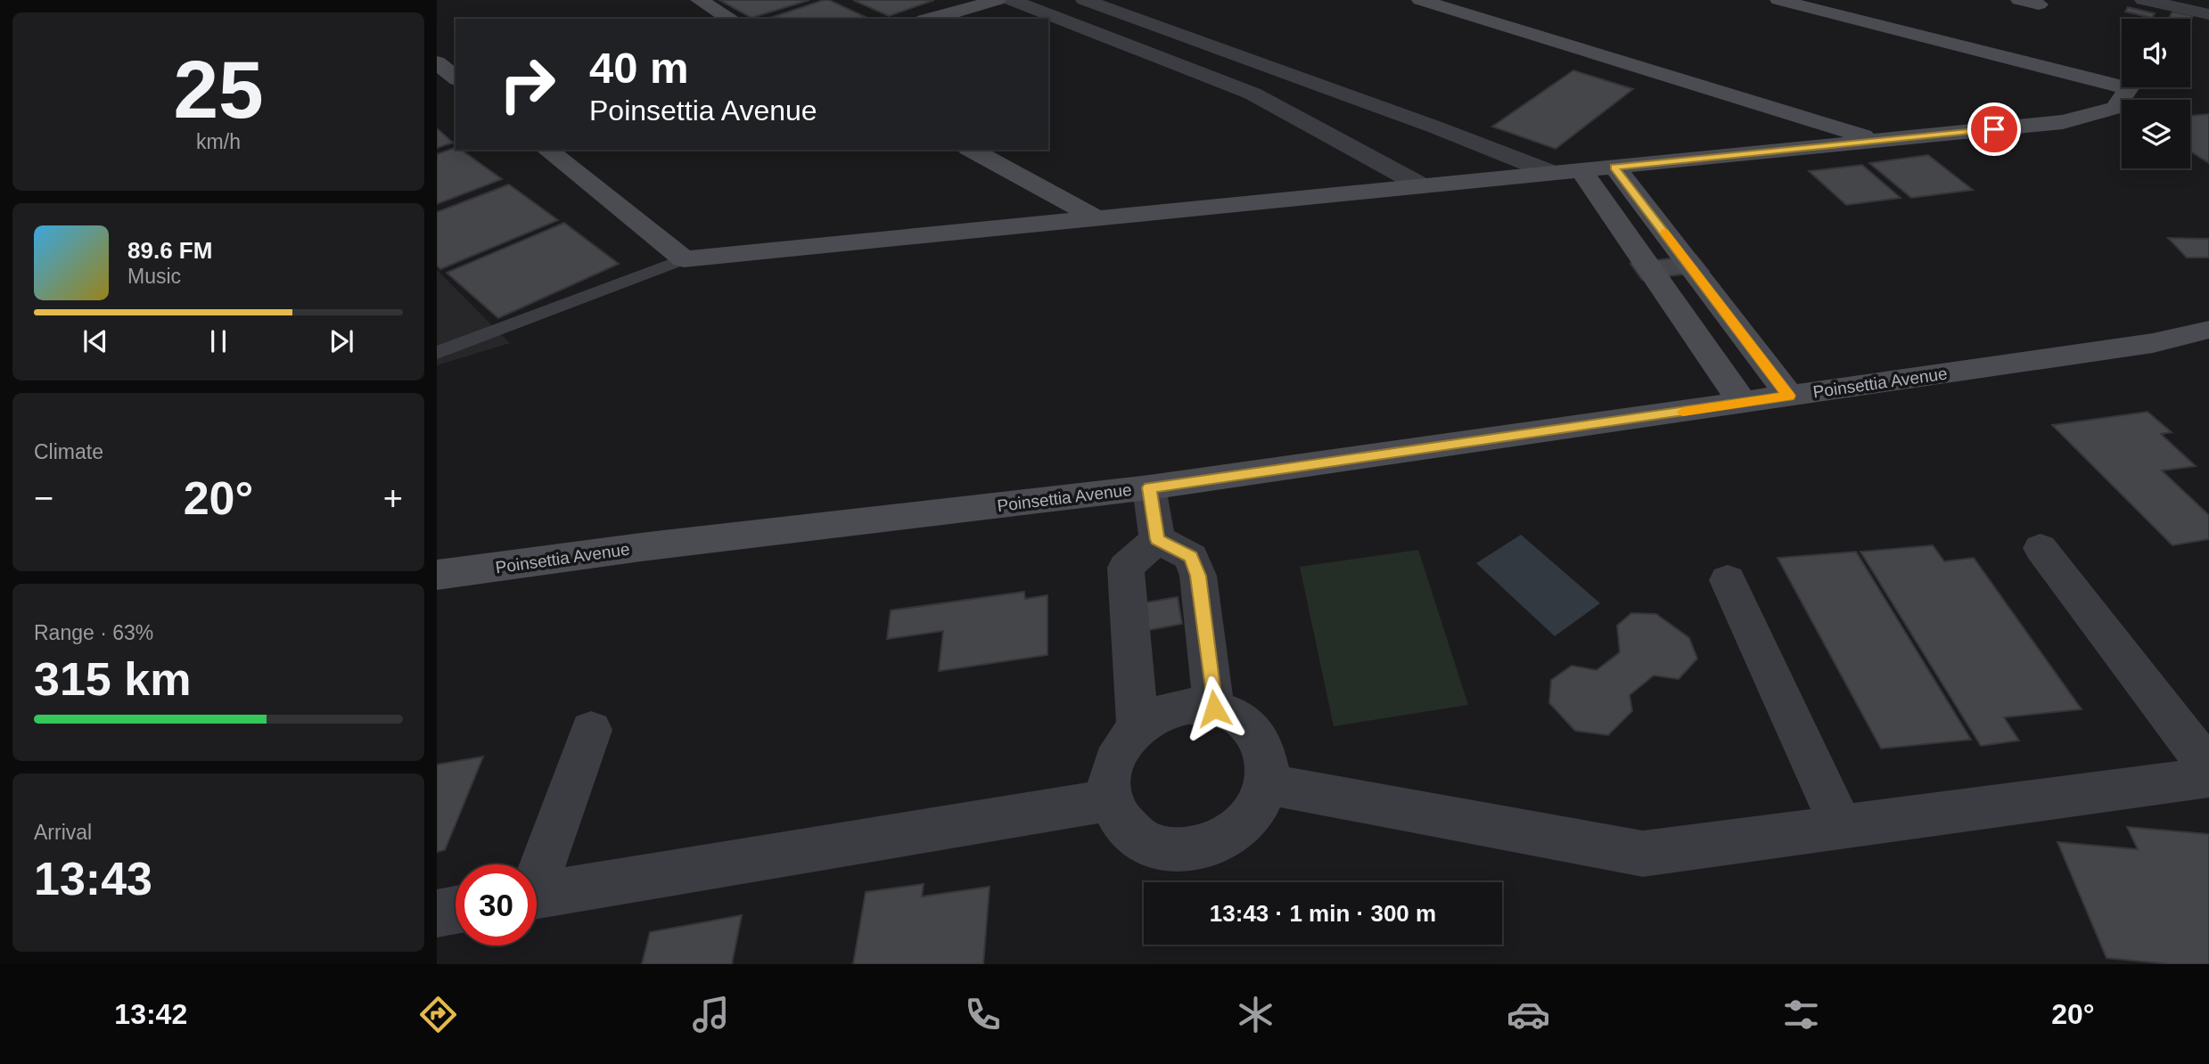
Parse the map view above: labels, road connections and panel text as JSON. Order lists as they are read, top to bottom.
{
  "streets": {
    "street": ["Poinsettia Avenue"]
  },
  "page": {
    "tile": [
      ["25", "km/h"],
      "Climate",
      ["Range · 63%", "315 km"],
      ["Arrival", "13:43"]
    ],
    "turn": ["40 m", "Poinsettia Avenue"],
    "song": ["89.6 FM", "Music"],
    "heat": ["−", "20°", "+"],
    "limit": "30",
    "trip": "13:43 · 1 min · 300 m",
    "tabs": ["13:42", "20°"]
  }
}
